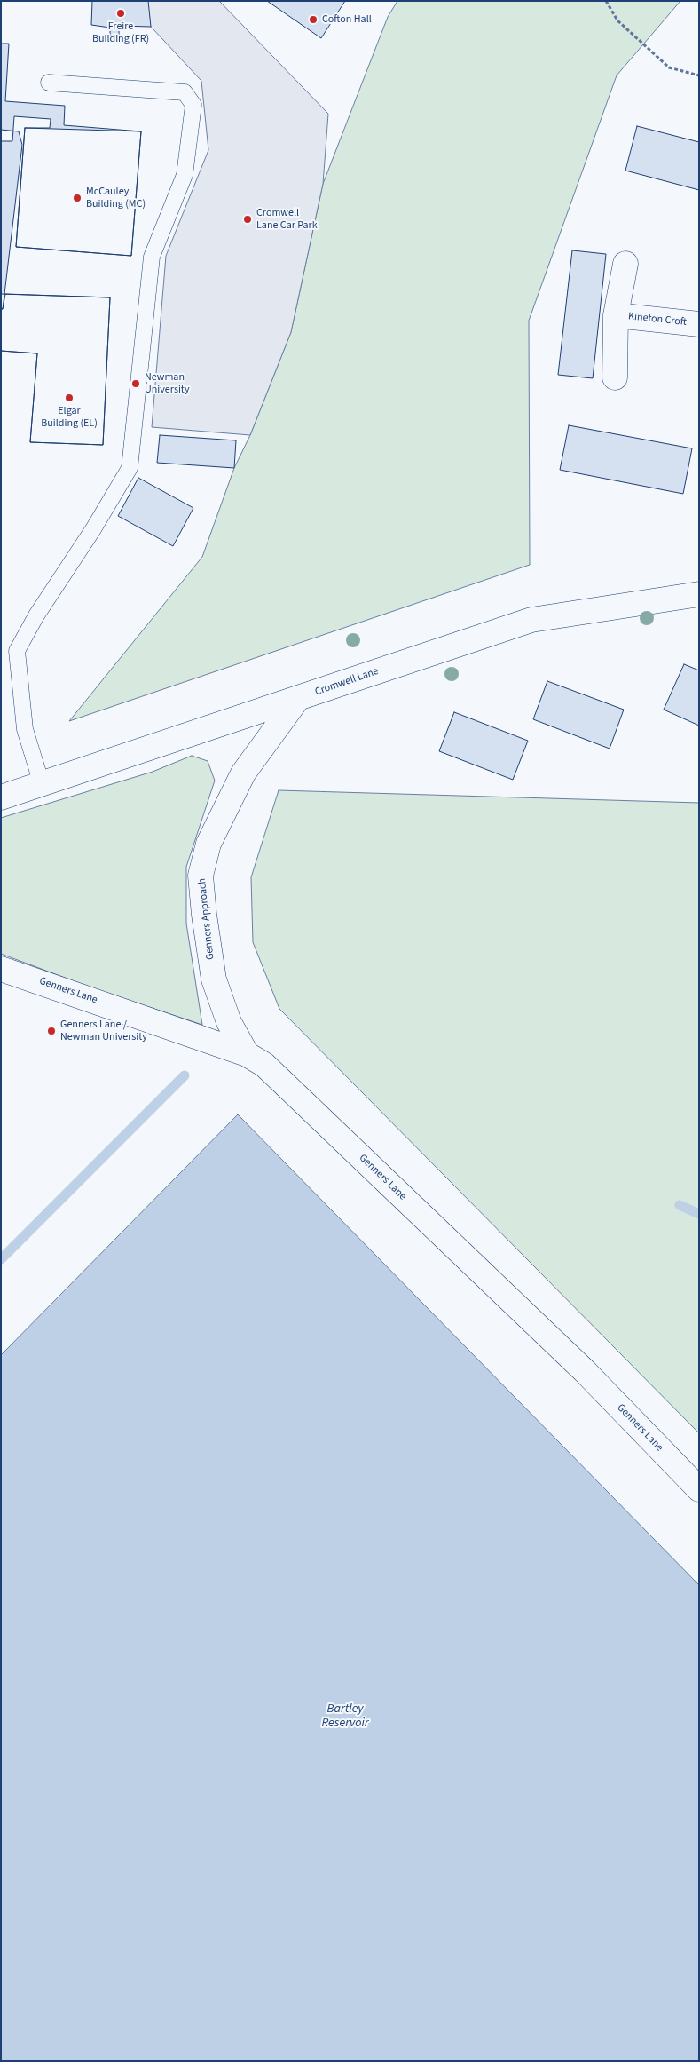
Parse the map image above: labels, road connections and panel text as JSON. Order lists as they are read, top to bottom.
{
  "streets": {
    "street": [
      "Kineton Croft",
      "Cromwell Lane",
      "Genners Approach",
      "Genners Lane"
    ]
  },
  "crossings": [
    ["Cromwell Lane", "Genners Approach"],
    ["Genners Approach", "Genners Lane"]
  ],
  "water": ["Bartley Reservoir"],
  "places": [
    "Freire Building (FR)",
    "Cofton Hall",
    "McCauley Building (MC)",
    "Cromwell Lane Car Park",
    "Newman University",
    "Elgar Building (EL)",
    "Genners Lane / Newman University"
  ]
}
